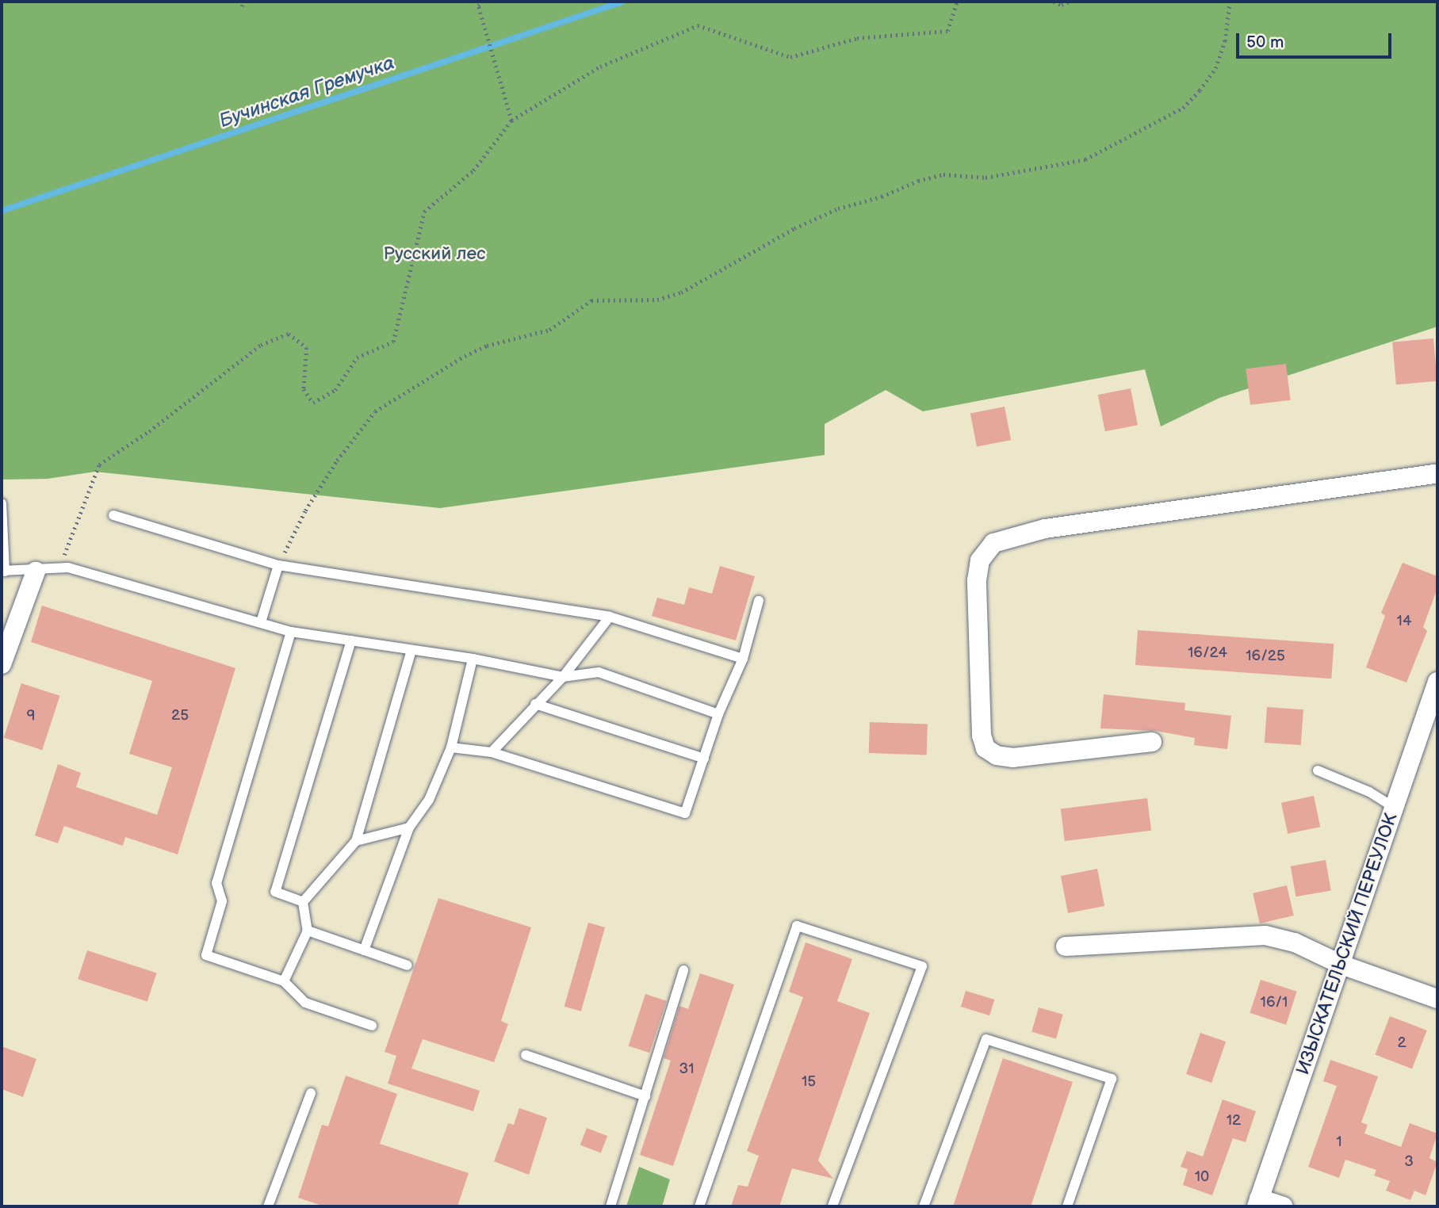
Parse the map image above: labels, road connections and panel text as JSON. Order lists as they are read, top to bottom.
{
  "streets": {
    "street": ["ИЗЫСКАТЕЛЬСКИЙ ПЕРЕУЛОК"]
  },
  "water": ["Бучинская Гремучка"],
  "parks": ["Русский лес"],
  "house_numbers": [
    "14",
    "16/24",
    "16/25",
    "25",
    "9",
    "16/1",
    "2",
    "31",
    "15",
    "12",
    "1",
    "3",
    "10"
  ],
  "scale_bar": "50 m"
}
